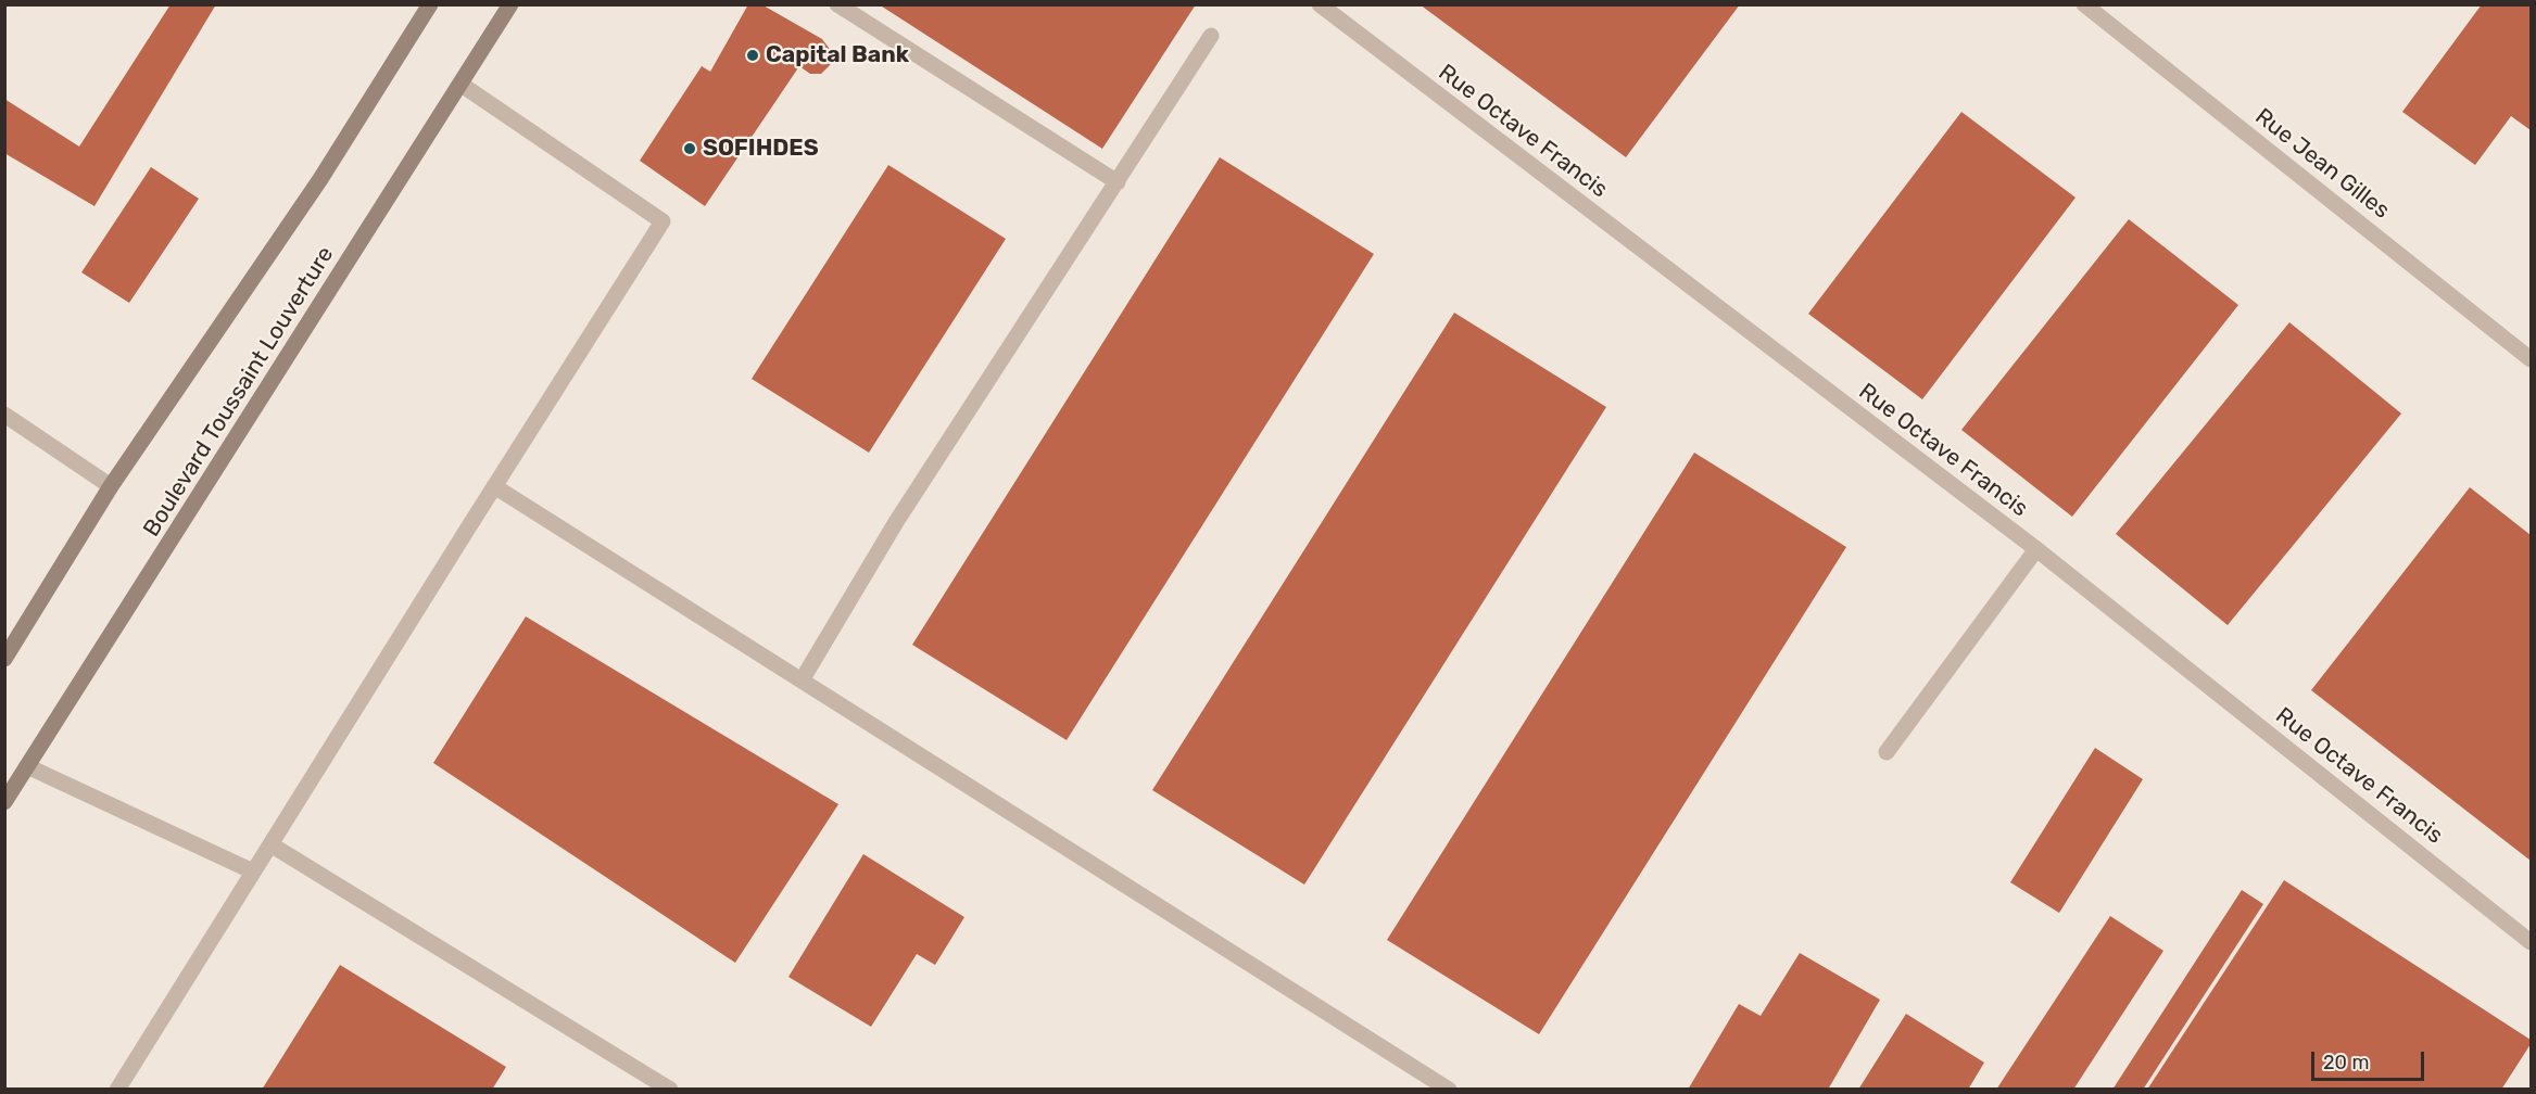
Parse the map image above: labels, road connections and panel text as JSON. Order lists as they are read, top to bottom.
{
  "streets": {
    "main road": ["Boulevard Toussaint Louverture"],
    "street": ["Rue Octave Francis", "Rue Jean Gilles"]
  },
  "places": ["Capital Bank", "SOFIHDES"],
  "scale_bar": "20 m"
}
